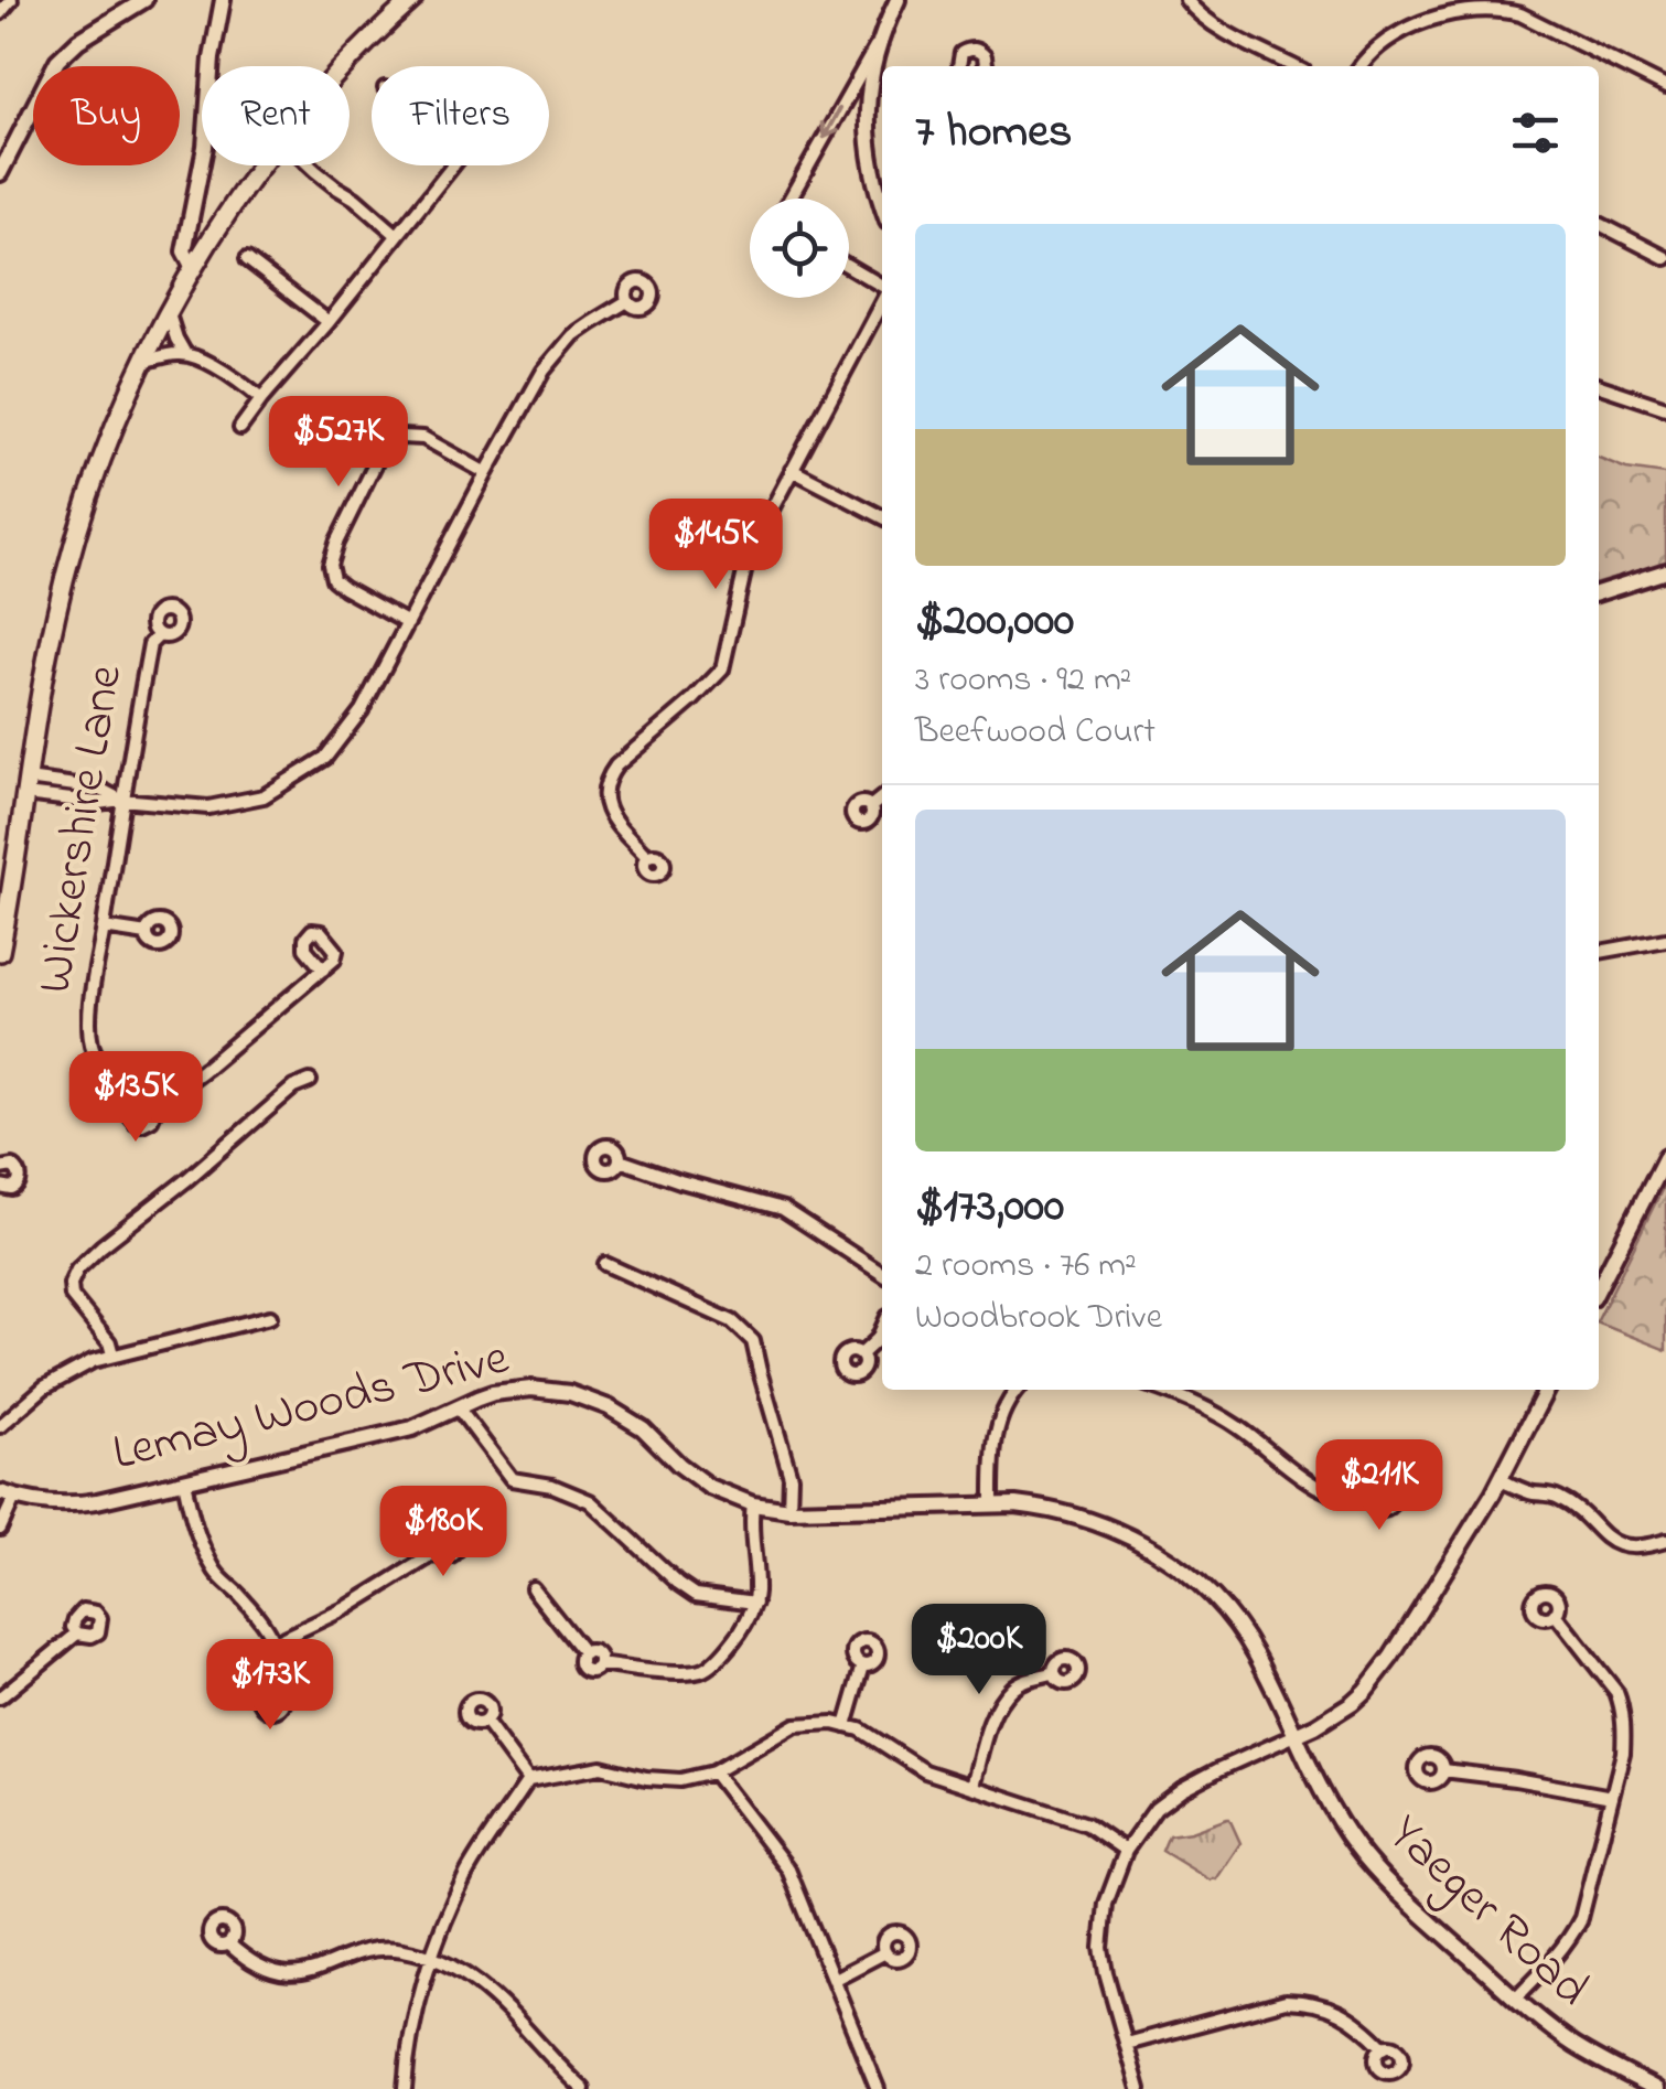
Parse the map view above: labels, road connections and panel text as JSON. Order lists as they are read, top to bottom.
{
  "streets": {
    "street": ["Wickershire Lane", "Lemay Woods Drive", "Yaeger Road"]
  },
  "crossings": [
    ["Lemay Woods Drive", "Yaeger Road"]
  ],
  "page": {
    "chip": ["Buy", "Rent", "Filters"],
    "heading": "7 homes",
    "list": [
      {
        "name": "$200,000",
        "note": "3 rooms · 92 m² · Beefwood Court"
      },
      {
        "name": "$173,000",
        "note": "2 rooms · 76 m² · Woodbrook Drive"
      }
    ],
    "price": [
      "$527K",
      "$145K",
      "$135K",
      "$211K",
      "$180K",
      "$200K",
      "$173K"
    ]
  }
}
